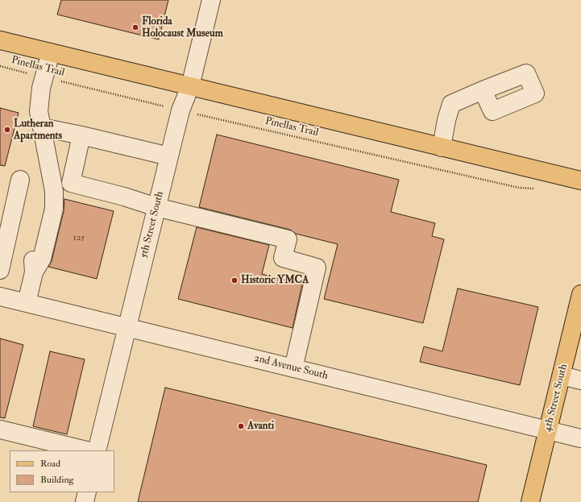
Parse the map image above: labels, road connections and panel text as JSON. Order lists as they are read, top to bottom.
{
  "streets": {
    "main road": ["4th Street South"],
    "street": ["5th Street South", "2nd Avenue South"],
    "path": ["Pinellas Trail"]
  },
  "crossings": [
    ["Pinellas Trail", "5th Street South"],
    ["5th Street South", "2nd Avenue South"],
    ["2nd Avenue South", "4th Street South"]
  ],
  "places": [
    "Florida Holocaust Museum",
    "Lutheran Apartments",
    "Historic YMCA",
    "Avanti"
  ],
  "house_numbers": ["125"],
  "legend": ["Road", "Building"]
}
